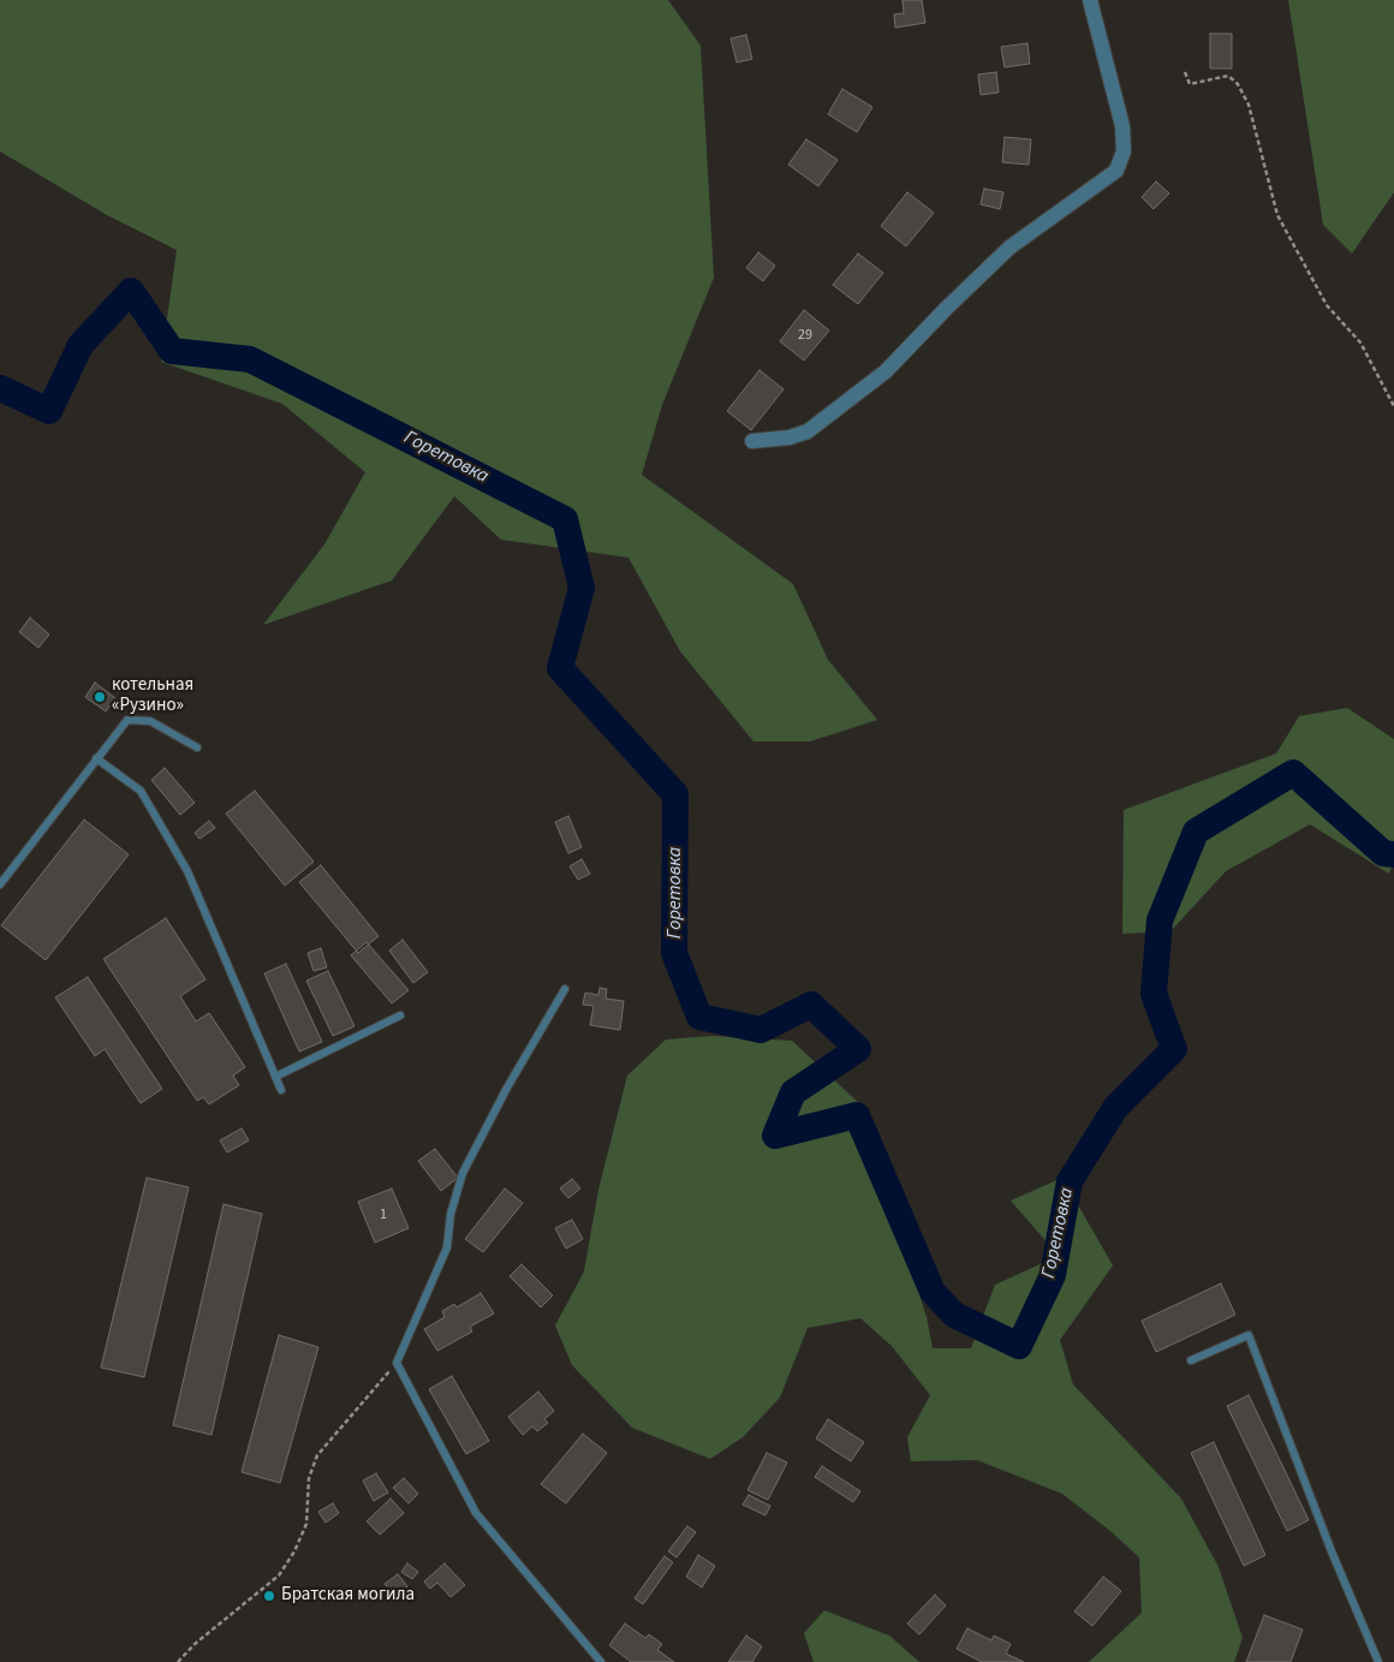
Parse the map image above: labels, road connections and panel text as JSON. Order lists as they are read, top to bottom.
{
  "water": ["Горетовка"],
  "places": ["котельная «Рузино»", "Братская могила"],
  "house_numbers": ["29", "1"]
}
